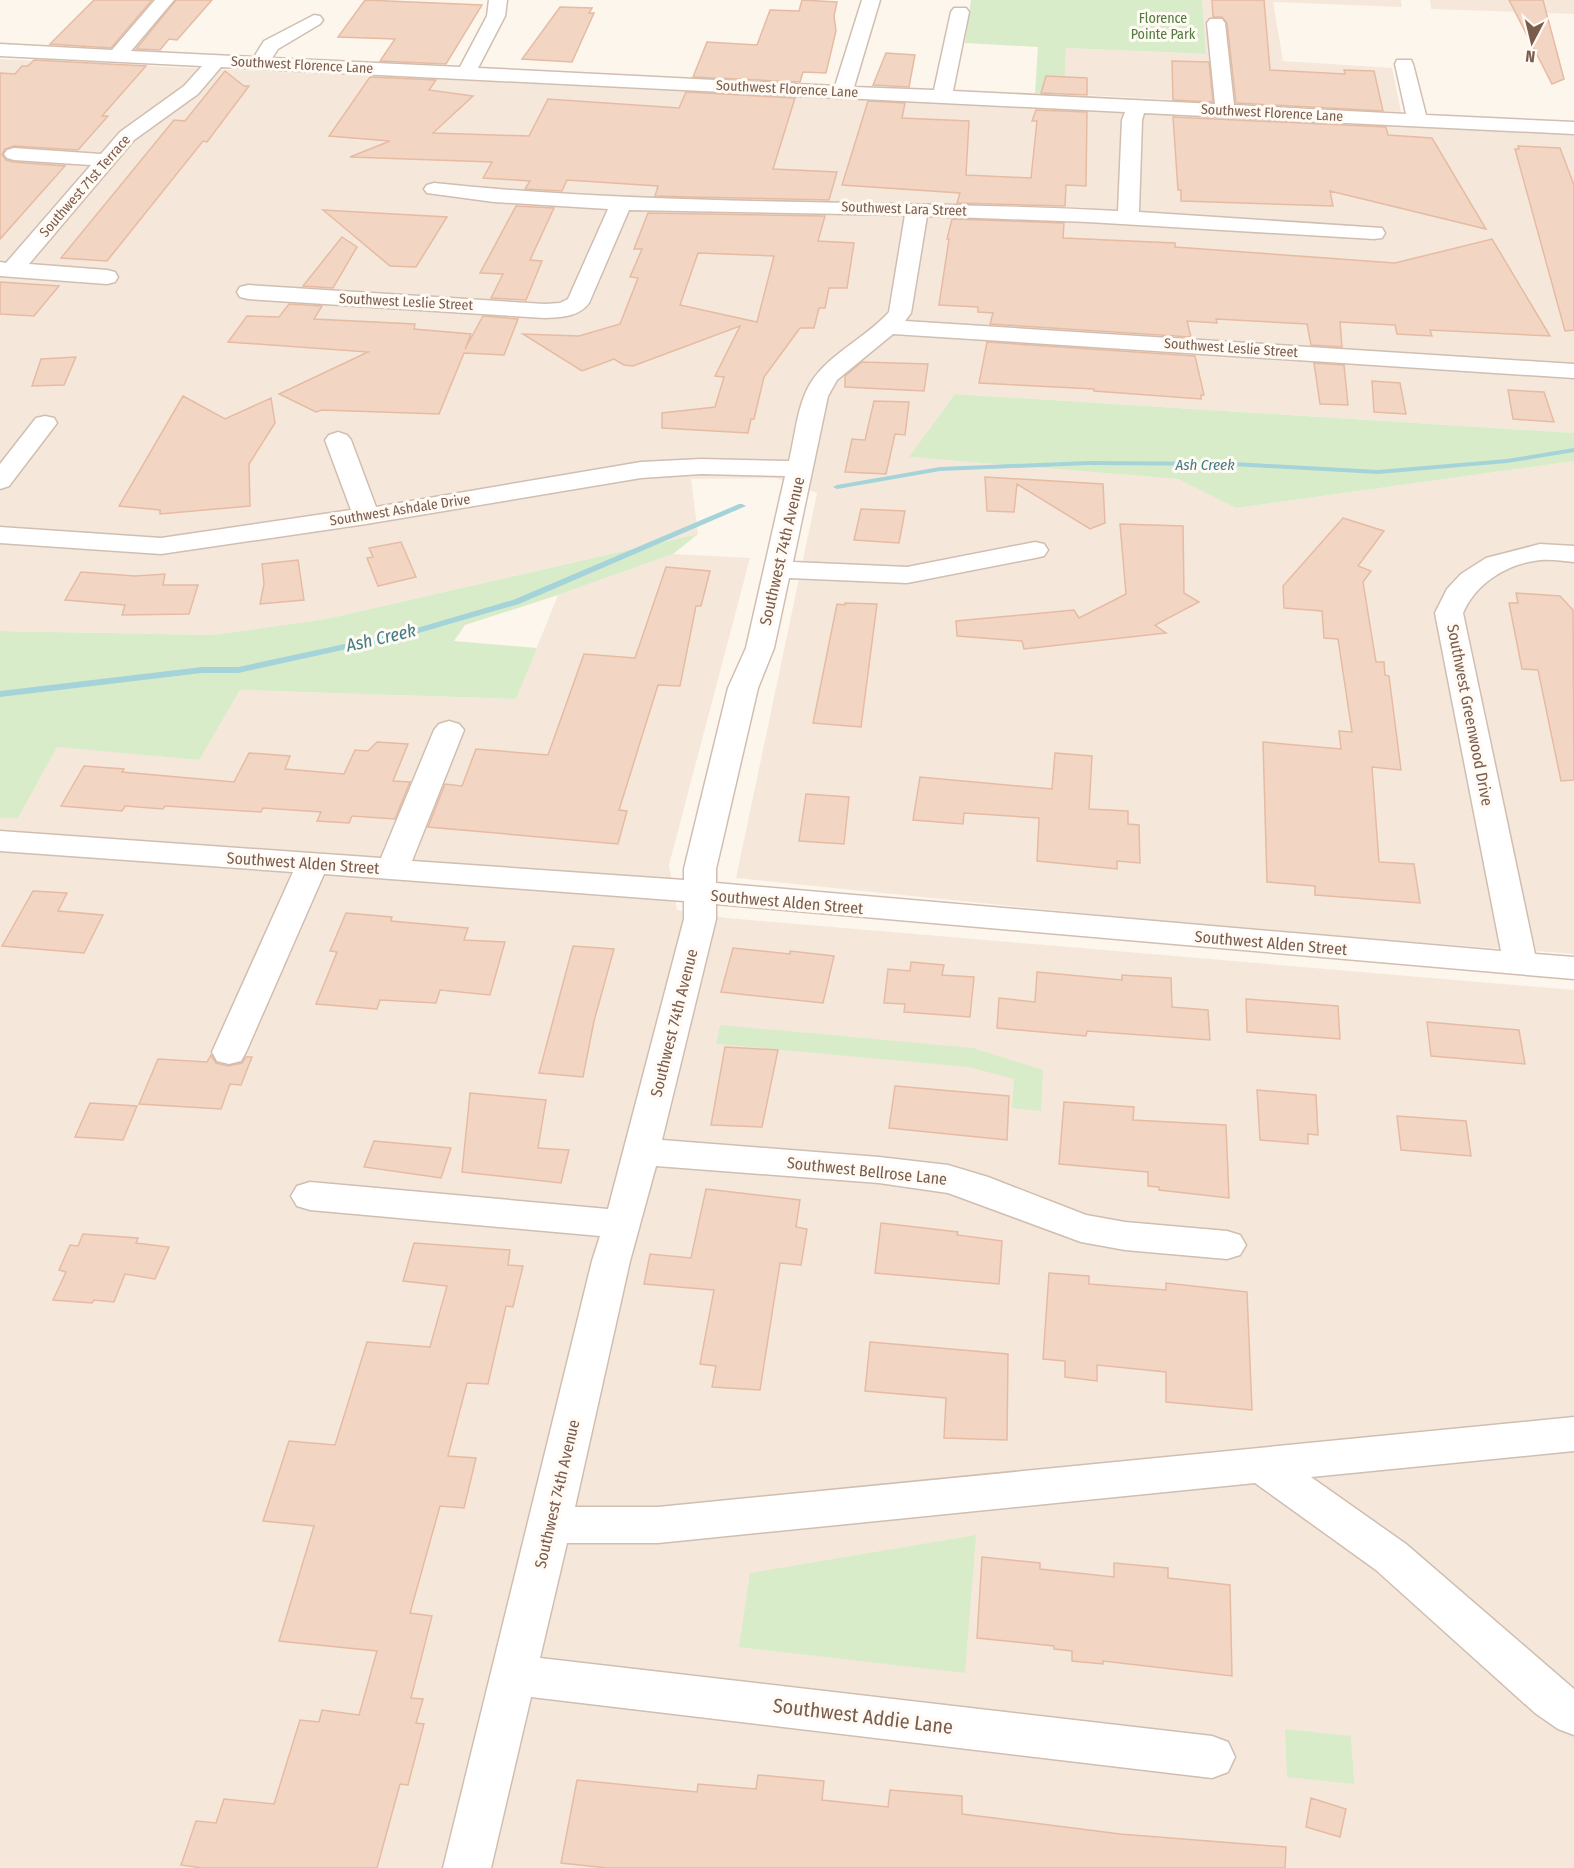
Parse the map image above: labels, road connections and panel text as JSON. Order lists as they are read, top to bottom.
{
  "streets": {
    "street": [
      "Southwest Florence Lane",
      "Southwest 71st Terrace",
      "Southwest Lara Street",
      "Southwest Leslie Street",
      "Southwest Ashdale Drive",
      "Southwest 74th Avenue",
      "Southwest Greenwood Drive",
      "Southwest Alden Street",
      "Southwest Bellrose Lane",
      "Southwest Addie Lane"
    ]
  },
  "crossings": [
    ["Southwest Florence Lane", "Southwest 71st Terrace"],
    ["Southwest Lara Street", "Southwest Leslie Street"],
    ["Southwest Lara Street", "Southwest 74th Avenue"],
    ["Southwest Leslie Street", "Southwest 74th Avenue"],
    ["Southwest Ashdale Drive", "Southwest 74th Avenue"],
    ["Southwest 74th Avenue", "Southwest Alden Street"],
    ["Southwest 74th Avenue", "Southwest Bellrose Lane"],
    ["Southwest 74th Avenue", "Southwest Addie Lane"],
    ["Southwest Greenwood Drive", "Southwest Alden Street"]
  ],
  "water": ["Ash Creek"],
  "parks": ["Florence Pointe Park"],
  "north": "bottom"
}
